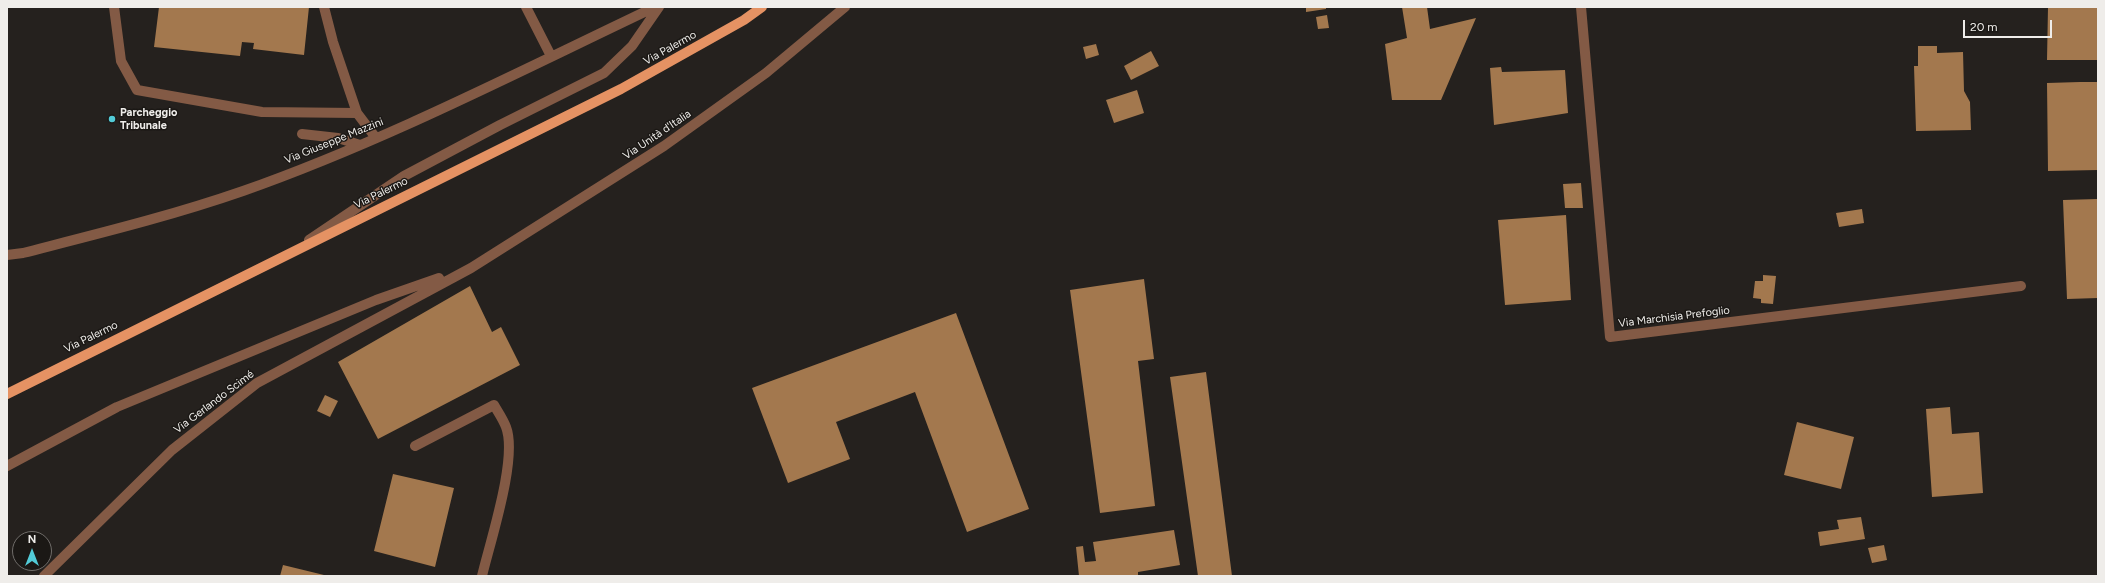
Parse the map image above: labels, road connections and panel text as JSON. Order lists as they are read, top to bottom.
{
  "streets": {
    "main road": ["Via Palermo"],
    "street": [
      "Via Unità d'Italia",
      "Via Giuseppe Mazzini",
      "Via Marchisia Prefoglio",
      "Via Gerlando Scimé"
    ]
  },
  "crossings": [
    ["Via Unità d'Italia", "Via Gerlando Scimé"]
  ],
  "places": ["Parcheggio Tribunale"],
  "scale_bar": "20 m",
  "north": "top"
}
